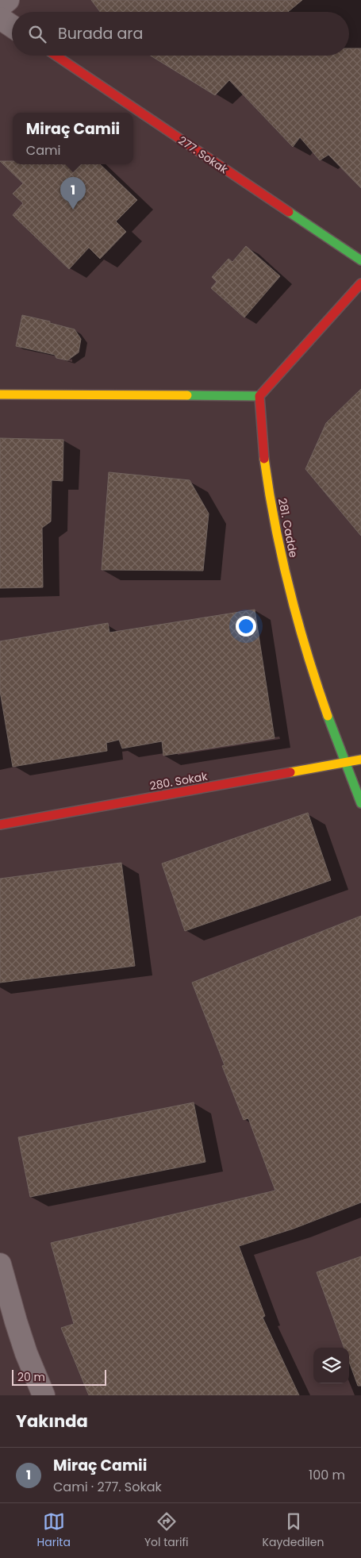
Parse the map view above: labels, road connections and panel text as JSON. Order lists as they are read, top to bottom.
{
  "streets": {
    "street": ["277. Sokak", "281. Cadde", "280. Sokak"]
  },
  "crossings": [
    ["281. Cadde", "280. Sokak"]
  ],
  "scale_bar": "20 m",
  "page": {
    "search": "Burada ara",
    "popup": ["Miraç Camii", "Cami"],
    "pins": "1",
    "scale": "20 m",
    "heading": "Yakında",
    "list": [
      {
        "mark": "1",
        "name": "Miraç Camii",
        "note": "Cami · 277. Sokak",
        "value": "100 m"
      }
    ],
    "nav": ["Harita", "Yol tarifi", "Kaydedilen"]
  }
}
